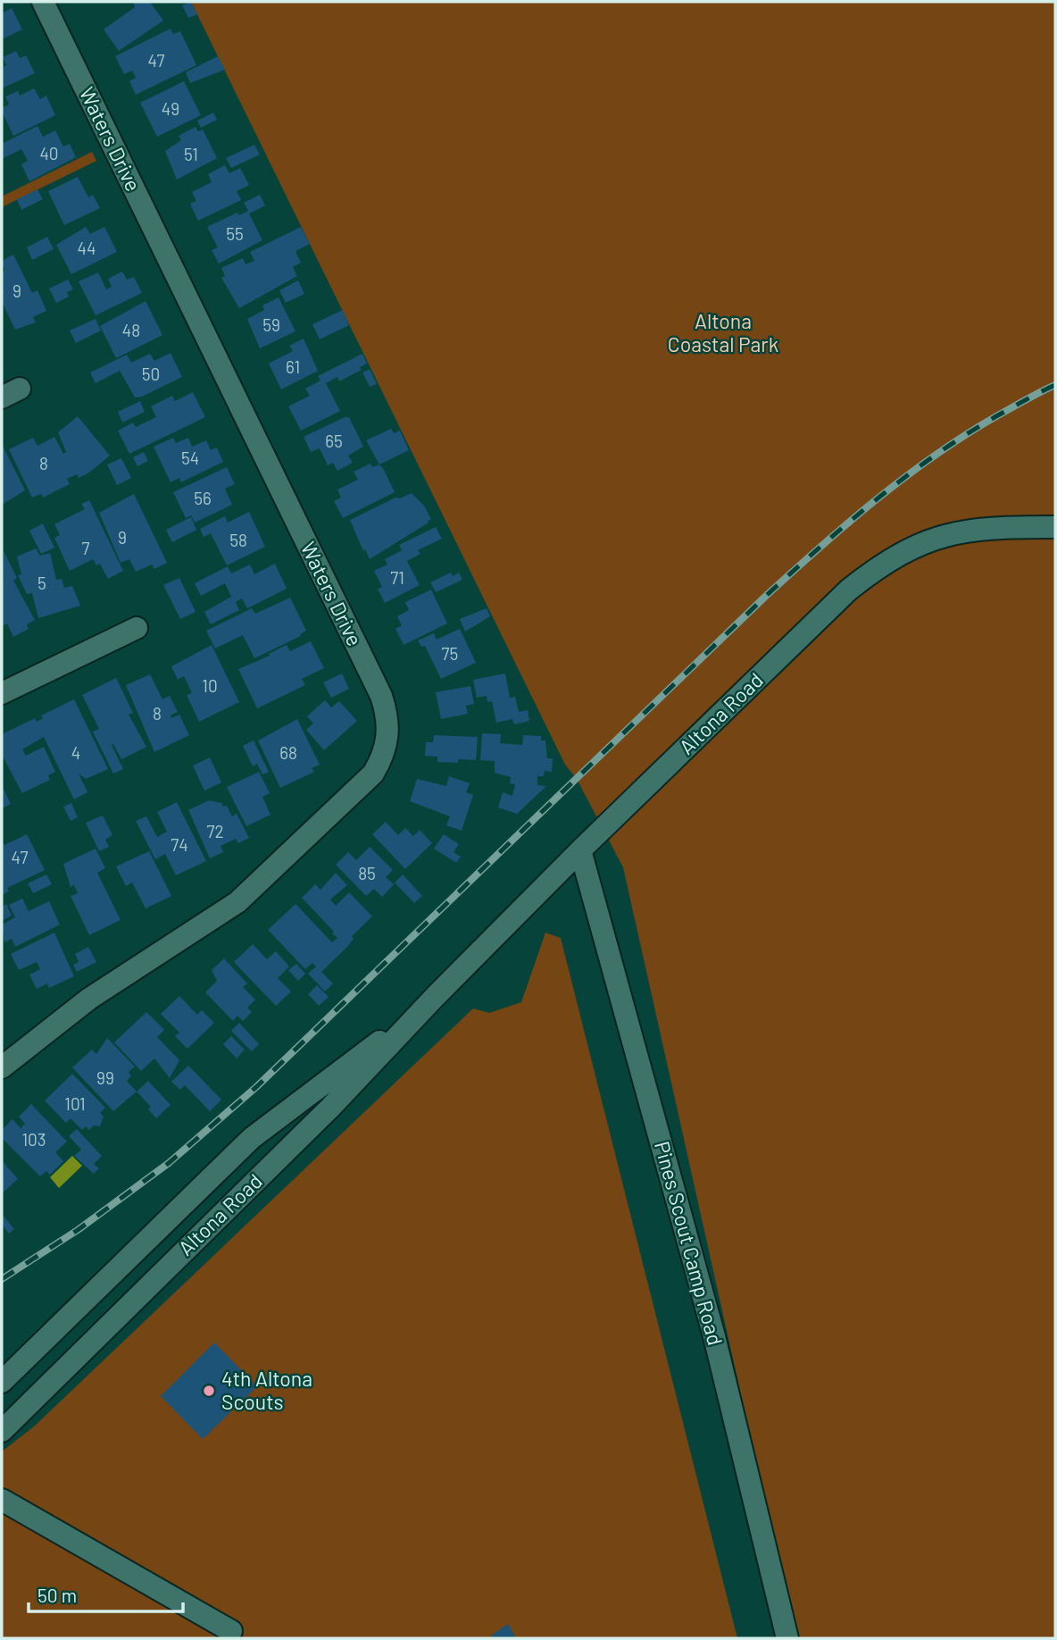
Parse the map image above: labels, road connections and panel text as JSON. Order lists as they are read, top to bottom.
{
  "streets": {
    "street": ["Waters Drive", "Altona Road", "Pines Scout Camp Road"]
  },
  "crossings": [
    ["Altona Road", "Pines Scout Camp Road"]
  ],
  "parks": ["Altona Coastal Park"],
  "places": ["4th Altona Scouts"],
  "house_numbers": [
    "47",
    "49",
    "40",
    "51",
    "55",
    "44",
    "9",
    "59",
    "48",
    "61",
    "50",
    "65",
    "54",
    "8",
    "56",
    "9",
    "58",
    "7",
    "71",
    "5",
    "75",
    "10",
    "8",
    "4",
    "68",
    "72",
    "74",
    "47",
    "85",
    "99",
    "101",
    "103"
  ],
  "scale_bar": "50 m"
}
